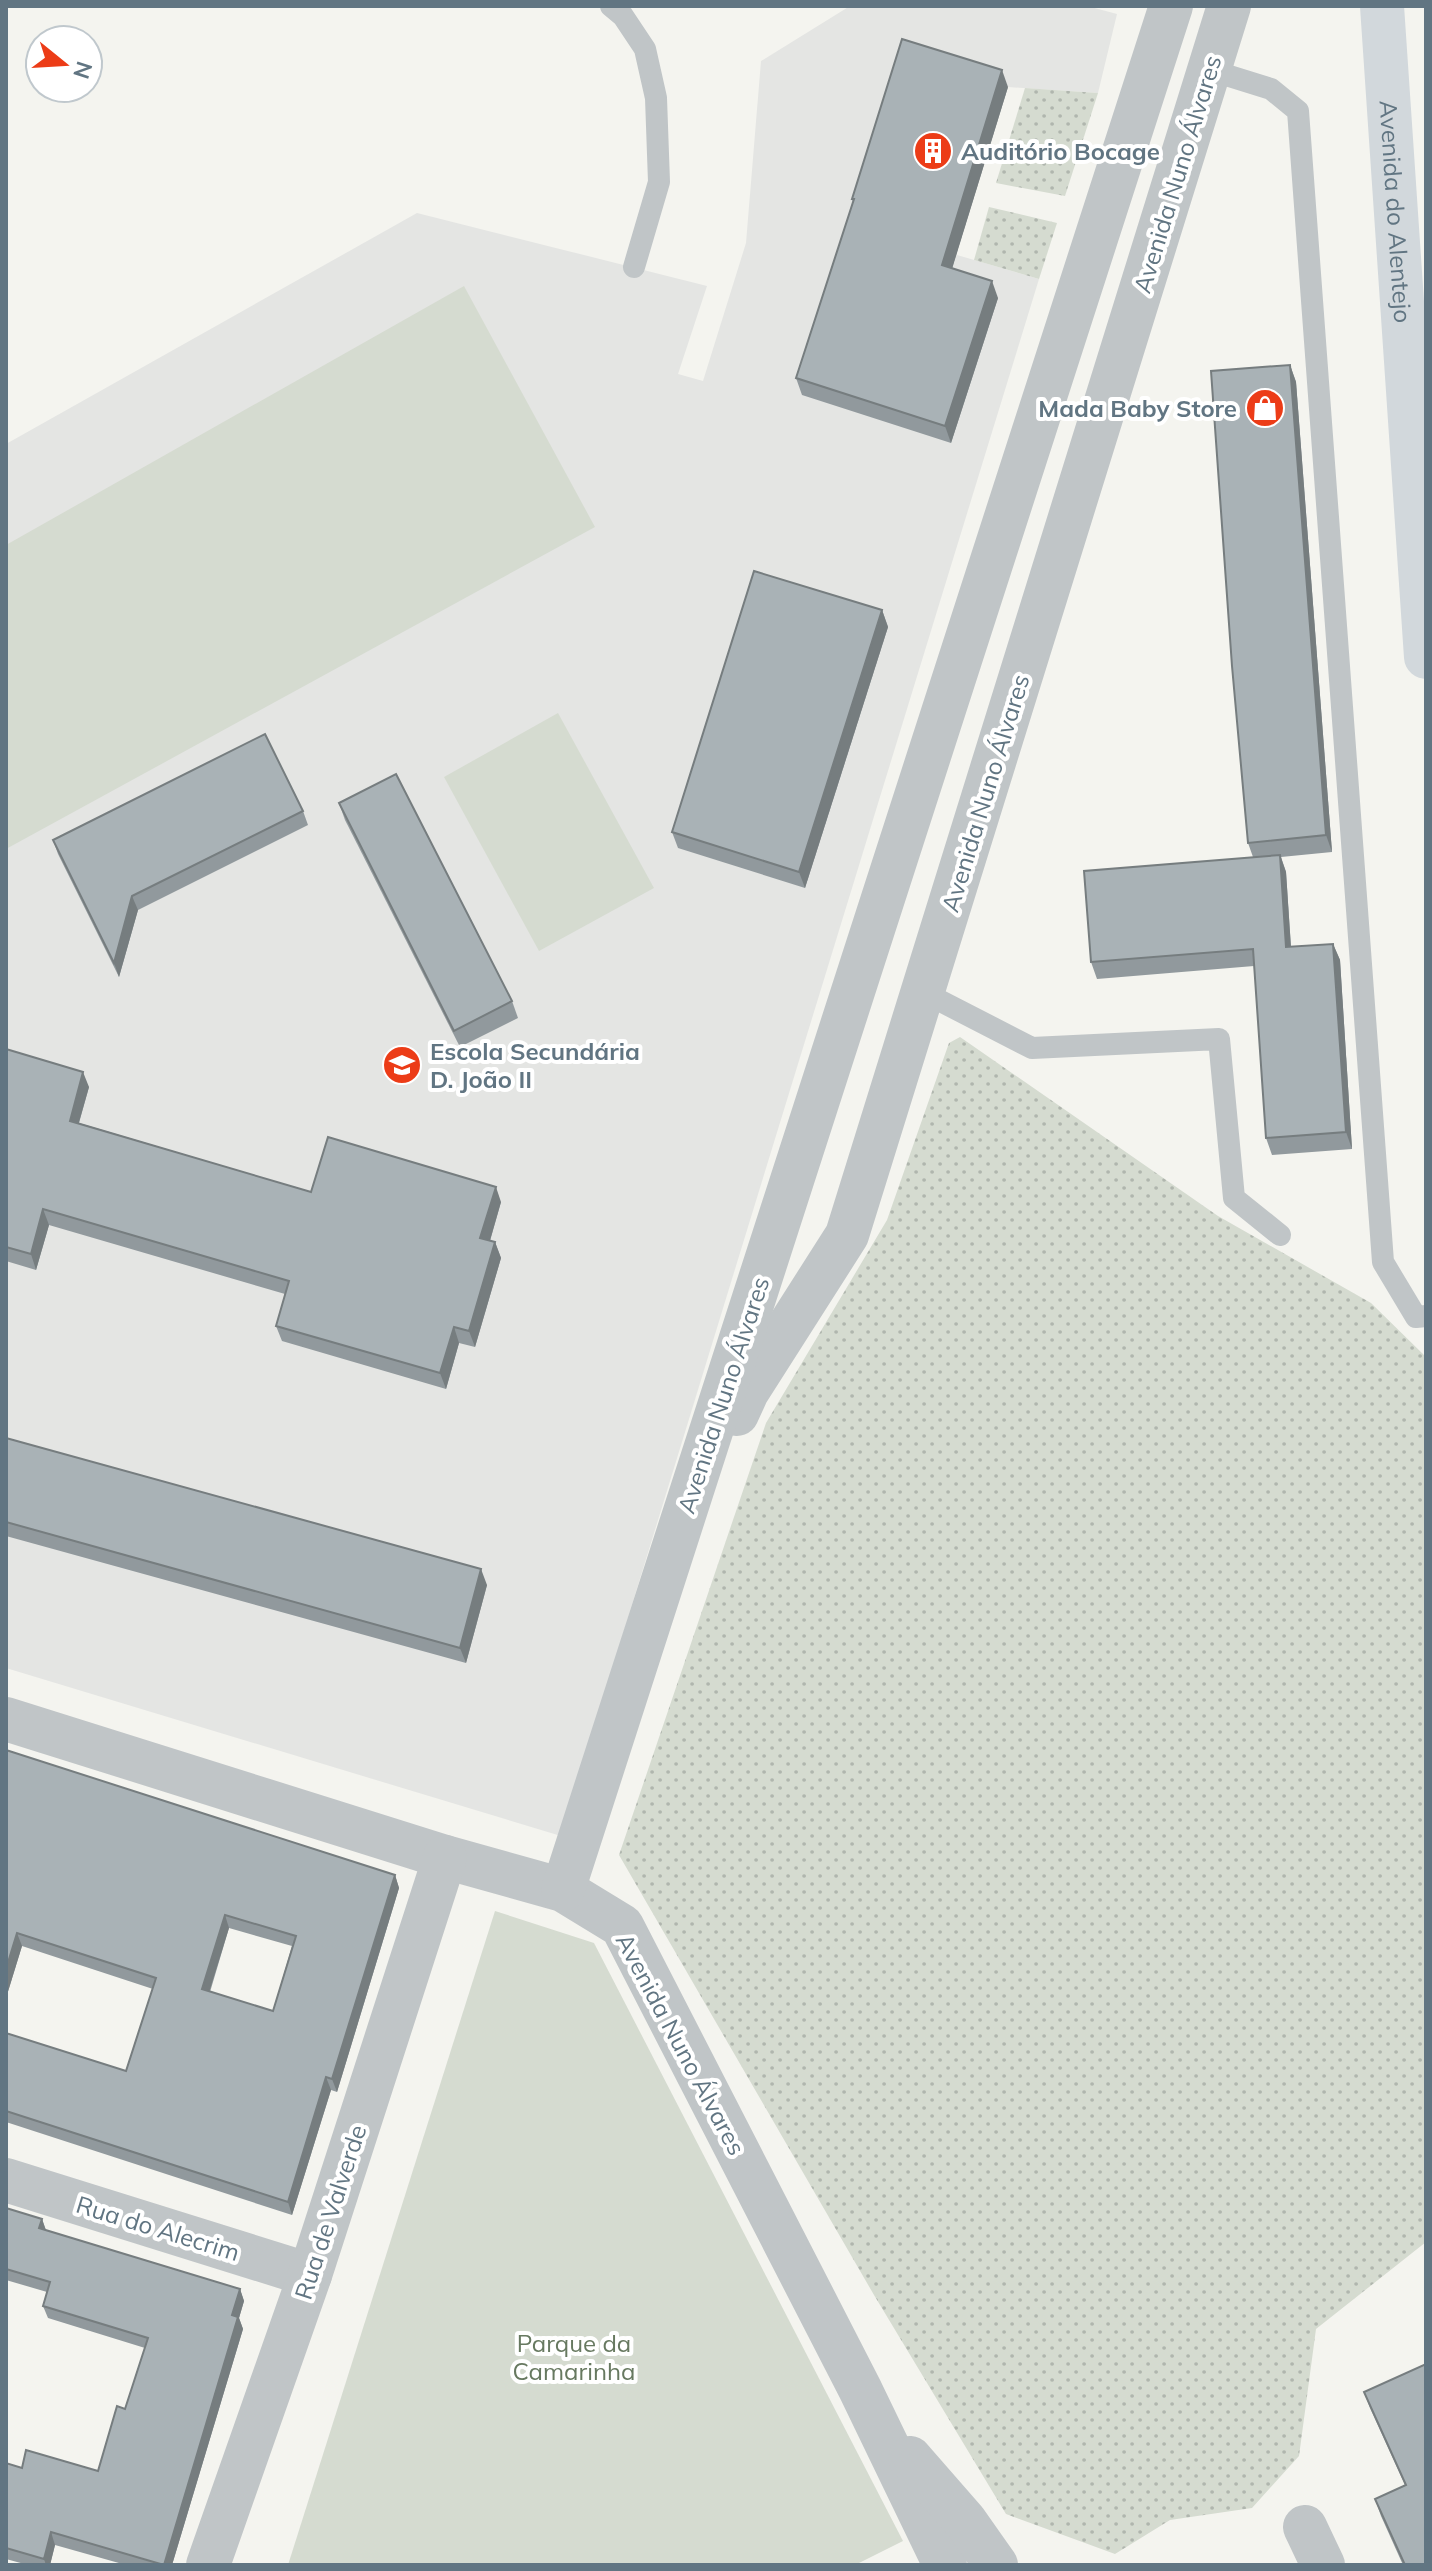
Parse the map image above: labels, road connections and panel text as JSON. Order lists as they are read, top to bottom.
{
  "streets": {
    "main road": ["Avenida do Alentejo"],
    "street": ["Avenida Nuno Álvares", "Rua de Valverde", "Rua do Alecrim"]
  },
  "crossings": [
    ["Rua de Valverde", "Rua do Alecrim"]
  ],
  "parks": ["Parque da Camarinha"],
  "places": {
    "building": ["Auditório Bocage"],
    "shop": ["Mada Baby Store"],
    "school or university": ["Escola Secundária D. João II"]
  },
  "north": "right"
}
